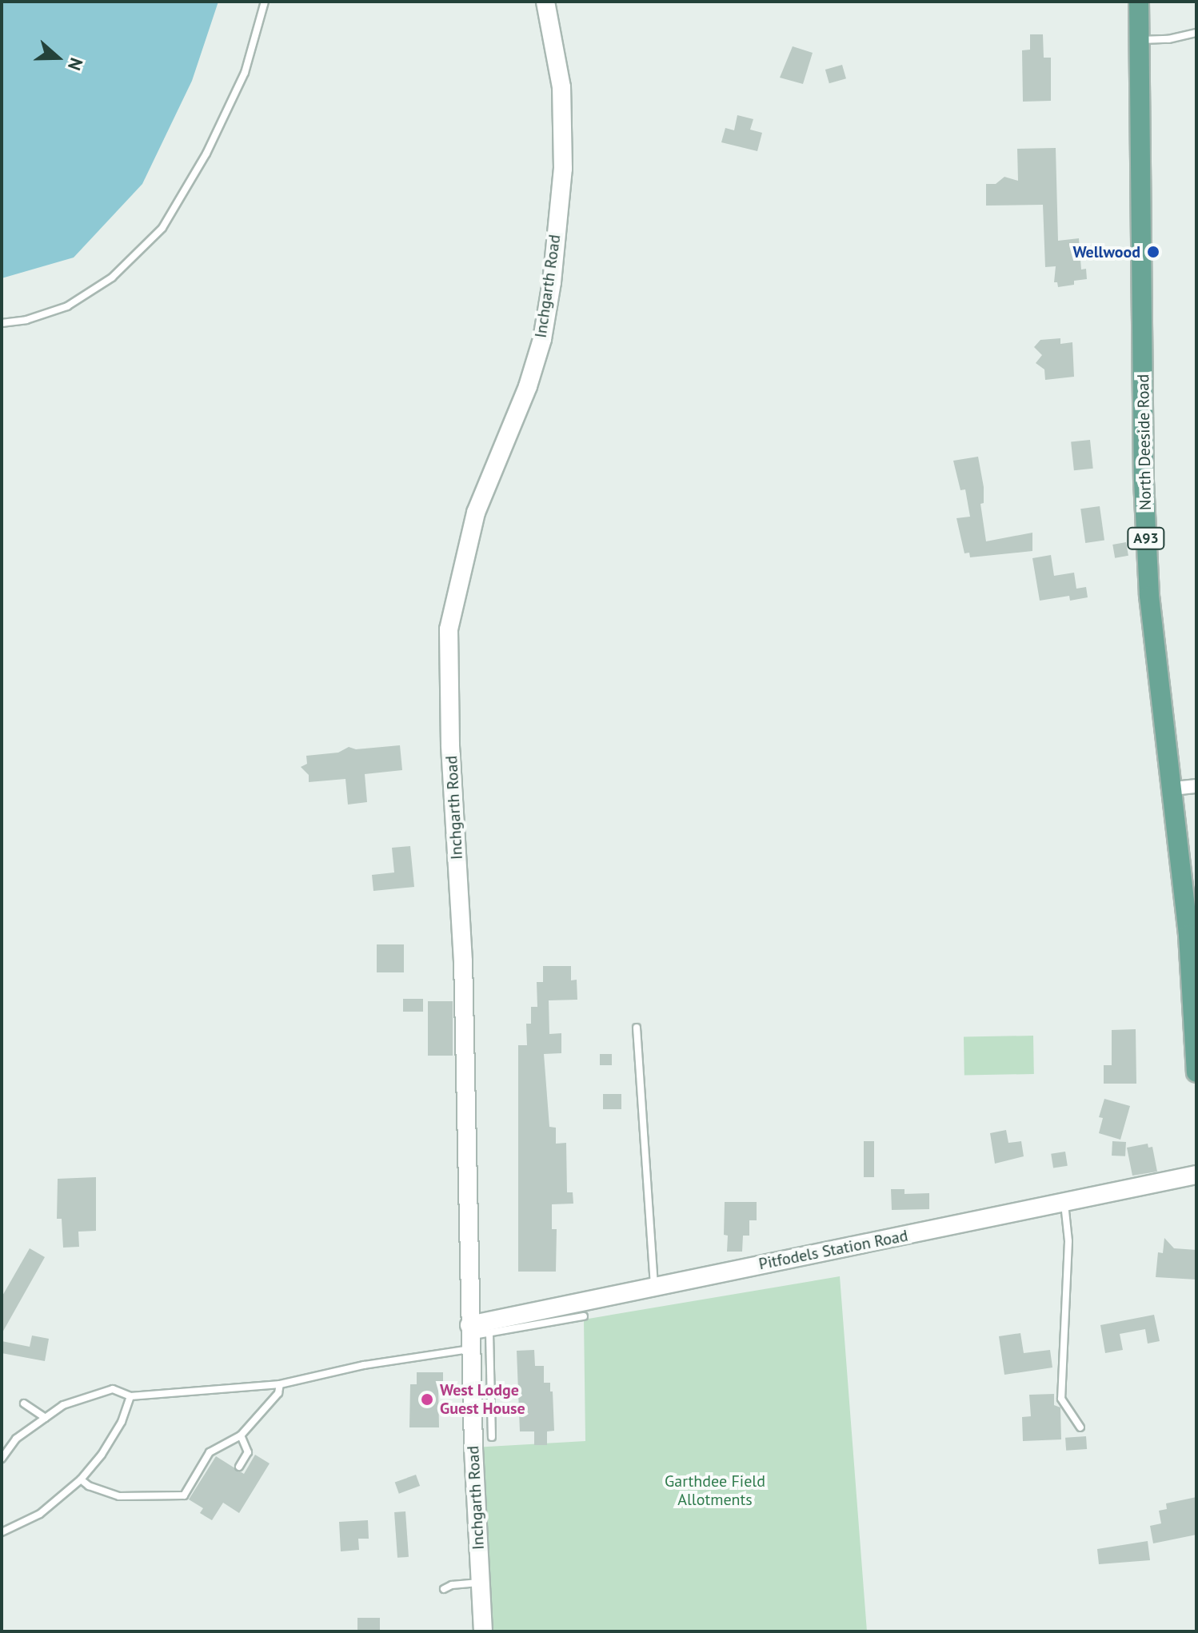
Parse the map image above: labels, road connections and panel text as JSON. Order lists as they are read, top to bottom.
{
  "streets": {
    "main road": ["North Deeside Road", "A93"],
    "street": ["Inchgarth Road", "Pitfodels Station Road"]
  },
  "crossings": [
    ["Inchgarth Road", "Pitfodels Station Road"]
  ],
  "parks": ["Garthdee Field Allotments"],
  "places": ["Wellwood", "West Lodge Guest House"],
  "north": "right"
}
